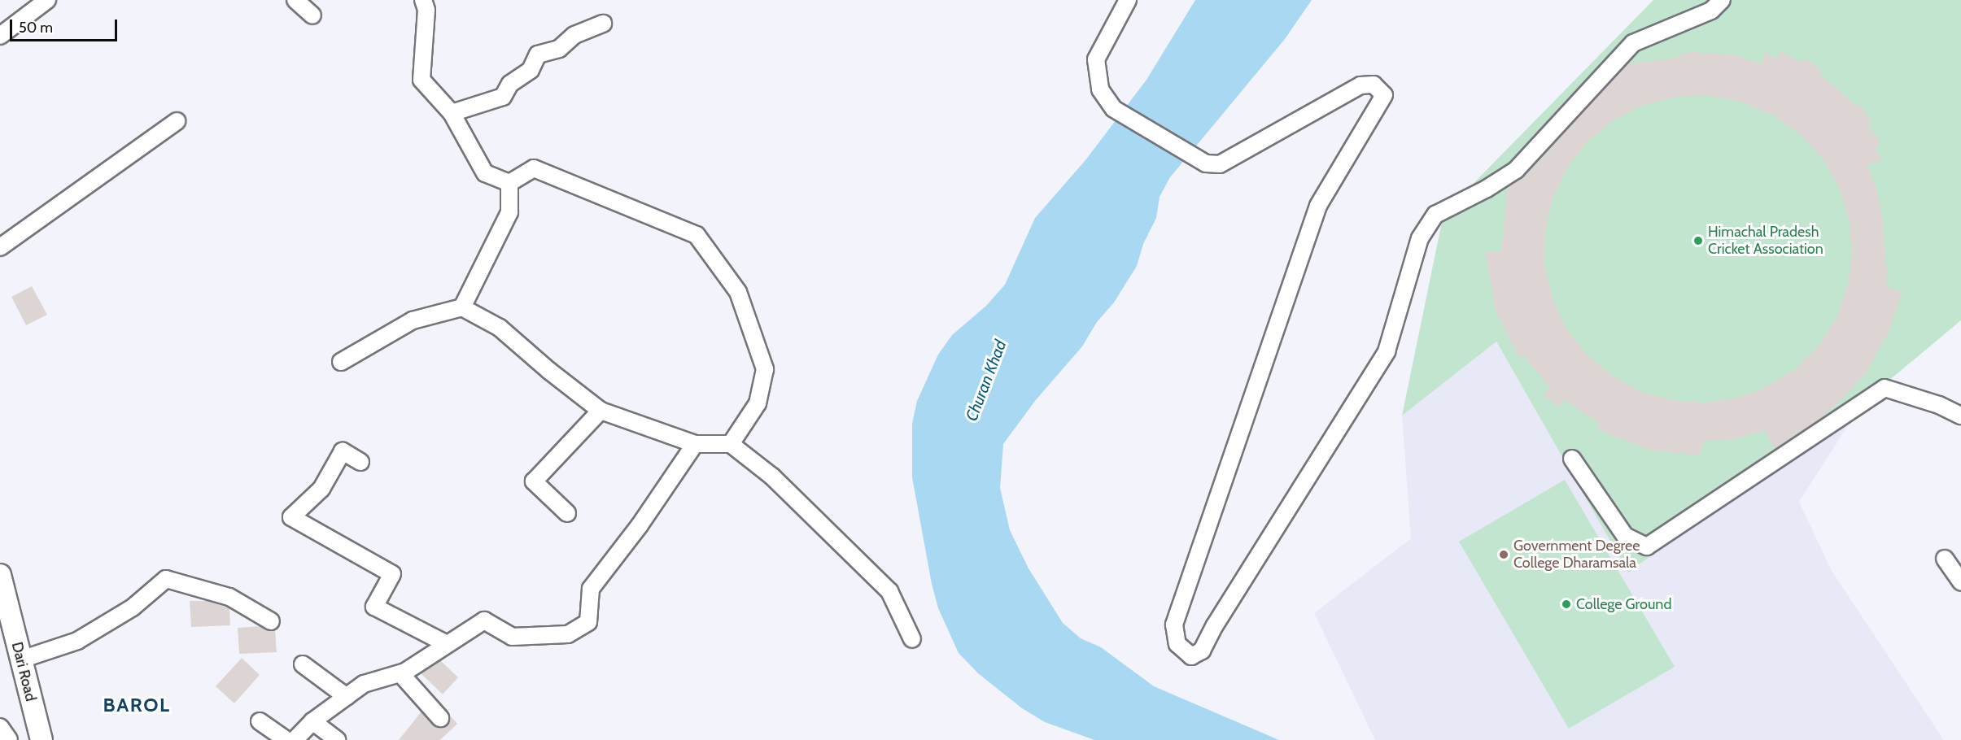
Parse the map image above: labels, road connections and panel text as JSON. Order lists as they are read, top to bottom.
{
  "streets": {
    "main road": ["Dari Road"]
  },
  "districts": ["BAROL"],
  "water": ["Churan Khad"],
  "places": ["Himachal Pradesh Cricket Association", "Government Degree College Dharamsala", "College Ground"],
  "scale_bar": "50 m"
}
